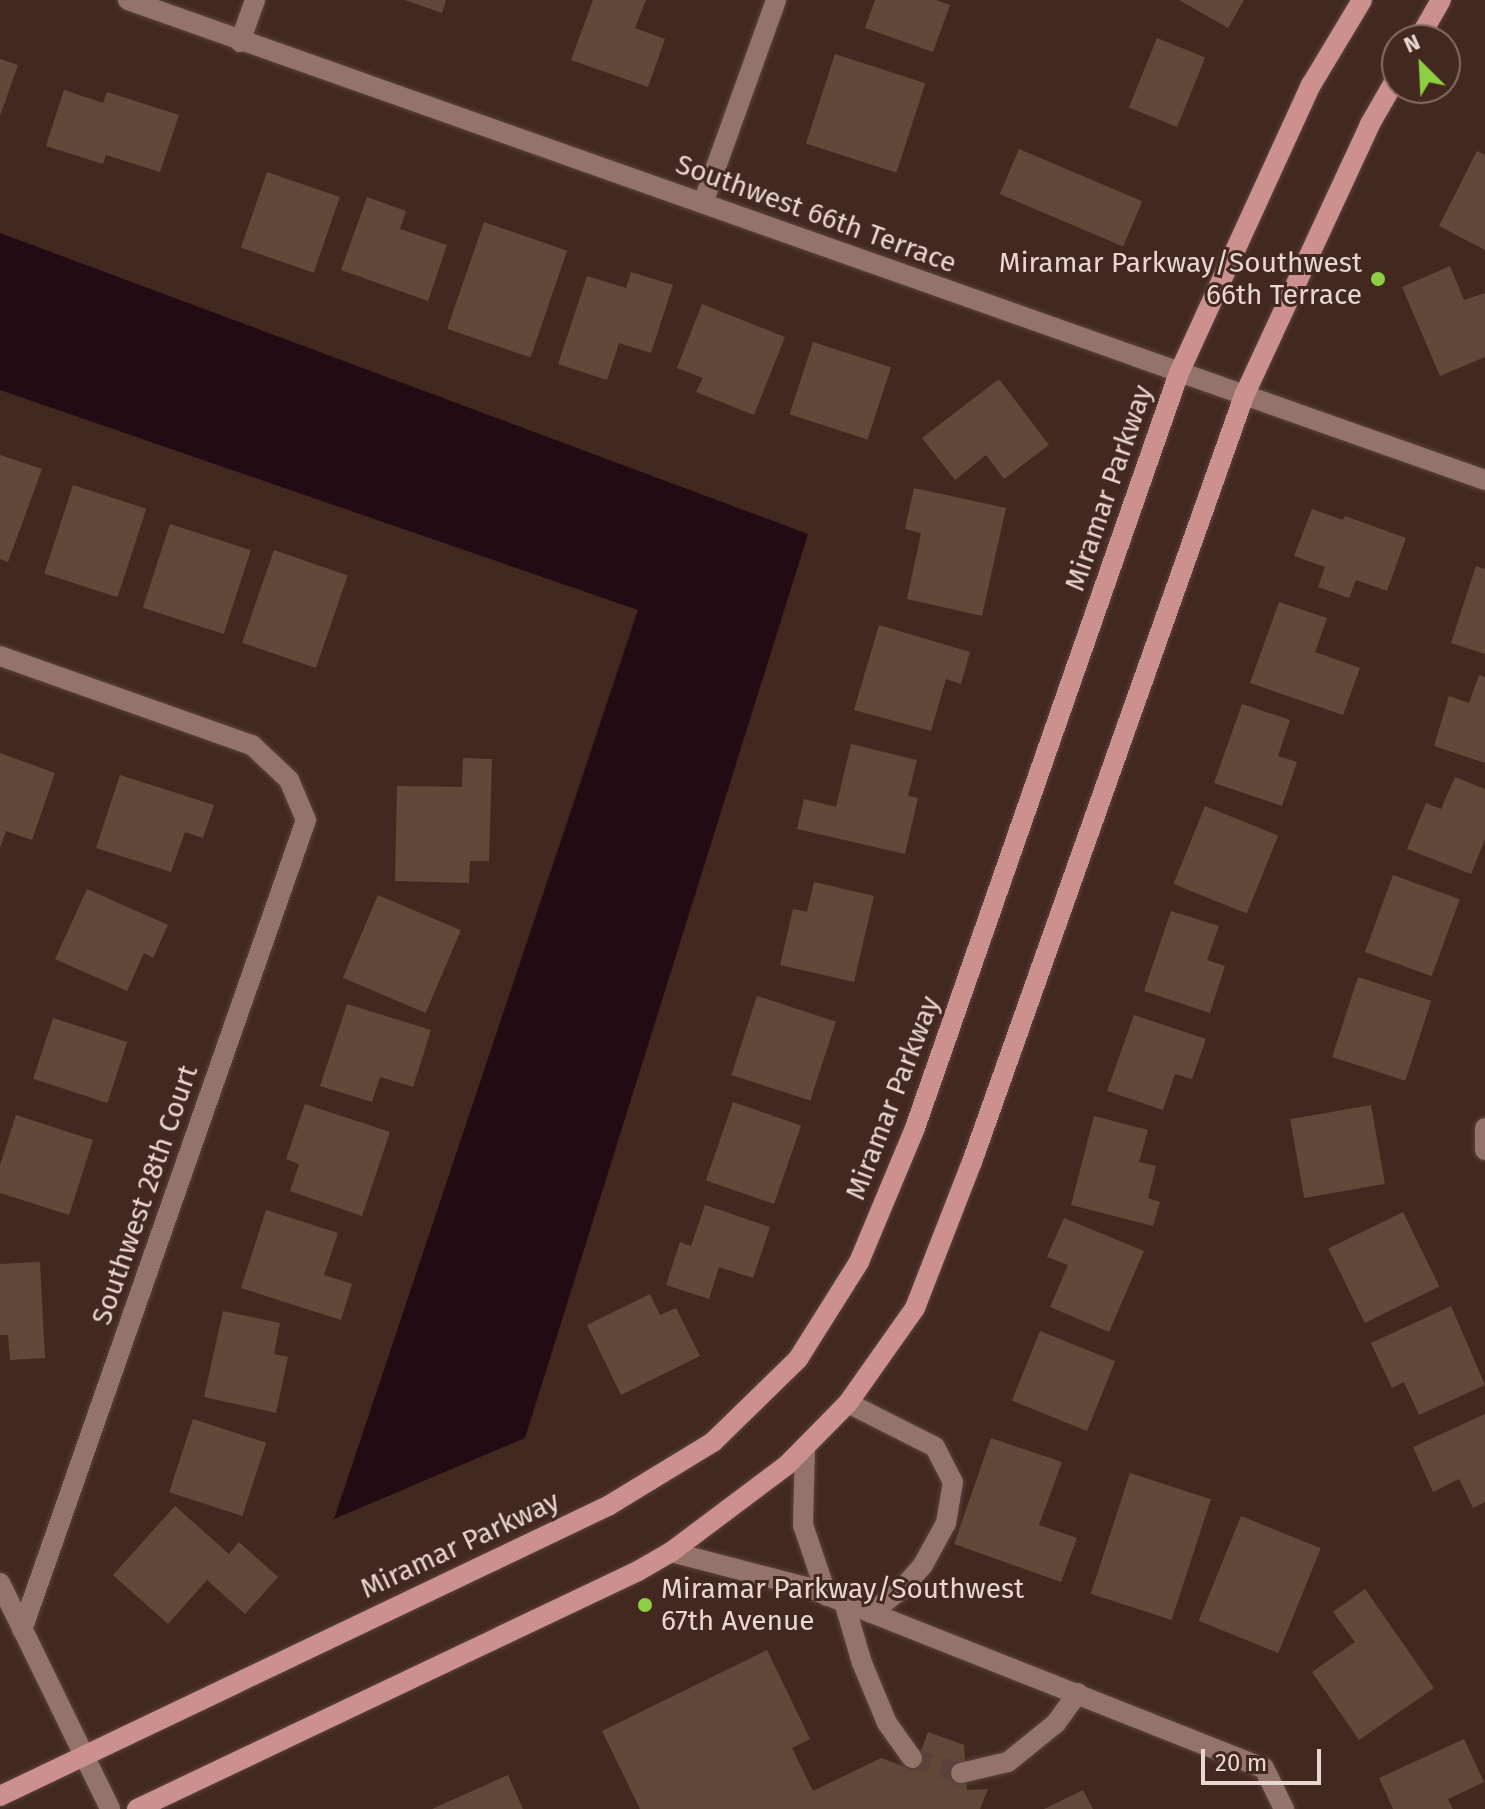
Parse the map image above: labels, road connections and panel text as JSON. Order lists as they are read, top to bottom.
{
  "streets": {
    "main road": ["Miramar Parkway"],
    "street": ["Southwest 66th Terrace", "Southwest 28th Court"]
  },
  "crossings": [
    ["Southwest 66th Terrace", "Miramar Parkway"]
  ],
  "places": ["Miramar Parkway/Southwest 66th Terrace", "Miramar Parkway/Southwest 67th Avenue"],
  "scale_bar": "20 m",
  "north": "top left"
}
